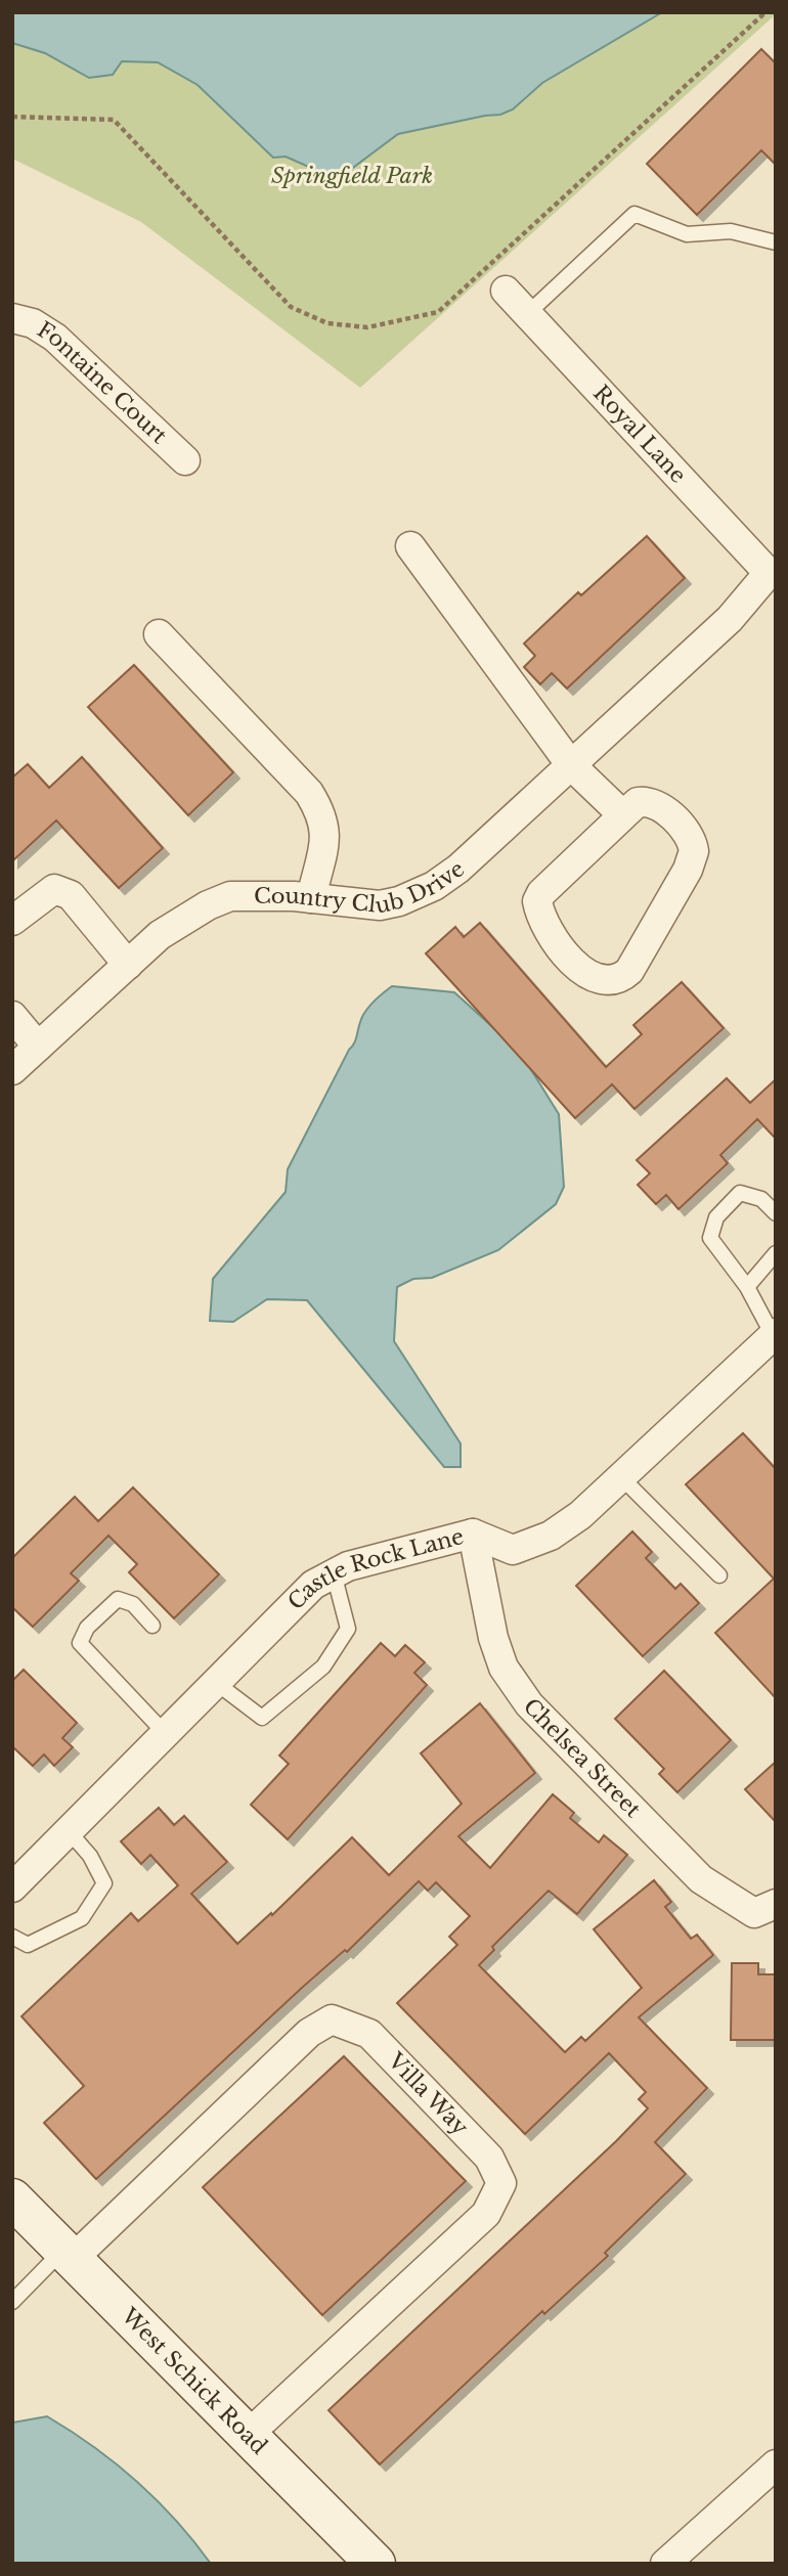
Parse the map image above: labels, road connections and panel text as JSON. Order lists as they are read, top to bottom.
{
  "streets": {
    "street": [
      "Fontaine Court",
      "Royal Lane",
      "Country Club Drive",
      "Castle Rock Lane",
      "Chelsea Street",
      "Villa Way",
      "West Schick Road"
    ]
  },
  "crossings": [
    ["Royal Lane", "Country Club Drive"],
    ["Castle Rock Lane", "Chelsea Street"],
    ["Villa Way", "West Schick Road"]
  ],
  "parks": ["Springfield Park"]
}
